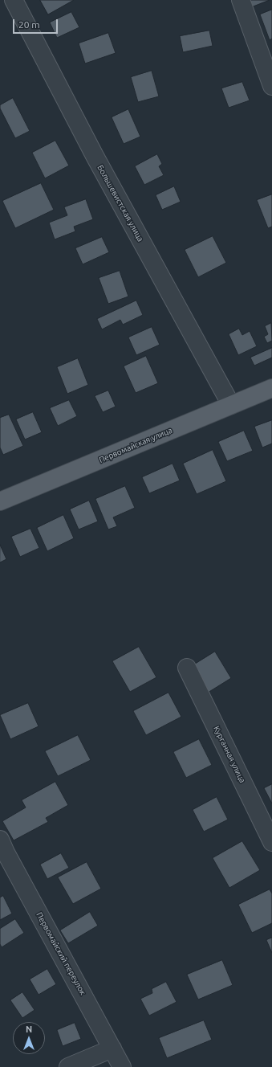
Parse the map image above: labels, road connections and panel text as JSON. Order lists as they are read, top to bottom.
{
  "streets": {
    "main road": ["Первомайская улица"],
    "street": ["Большевистская улица", "Курганная улица", "Первомайский переулок"]
  },
  "crossings": [
    ["Большевистская улица", "Первомайская улица"]
  ],
  "scale_bar": "20 m",
  "north": "top"
}
